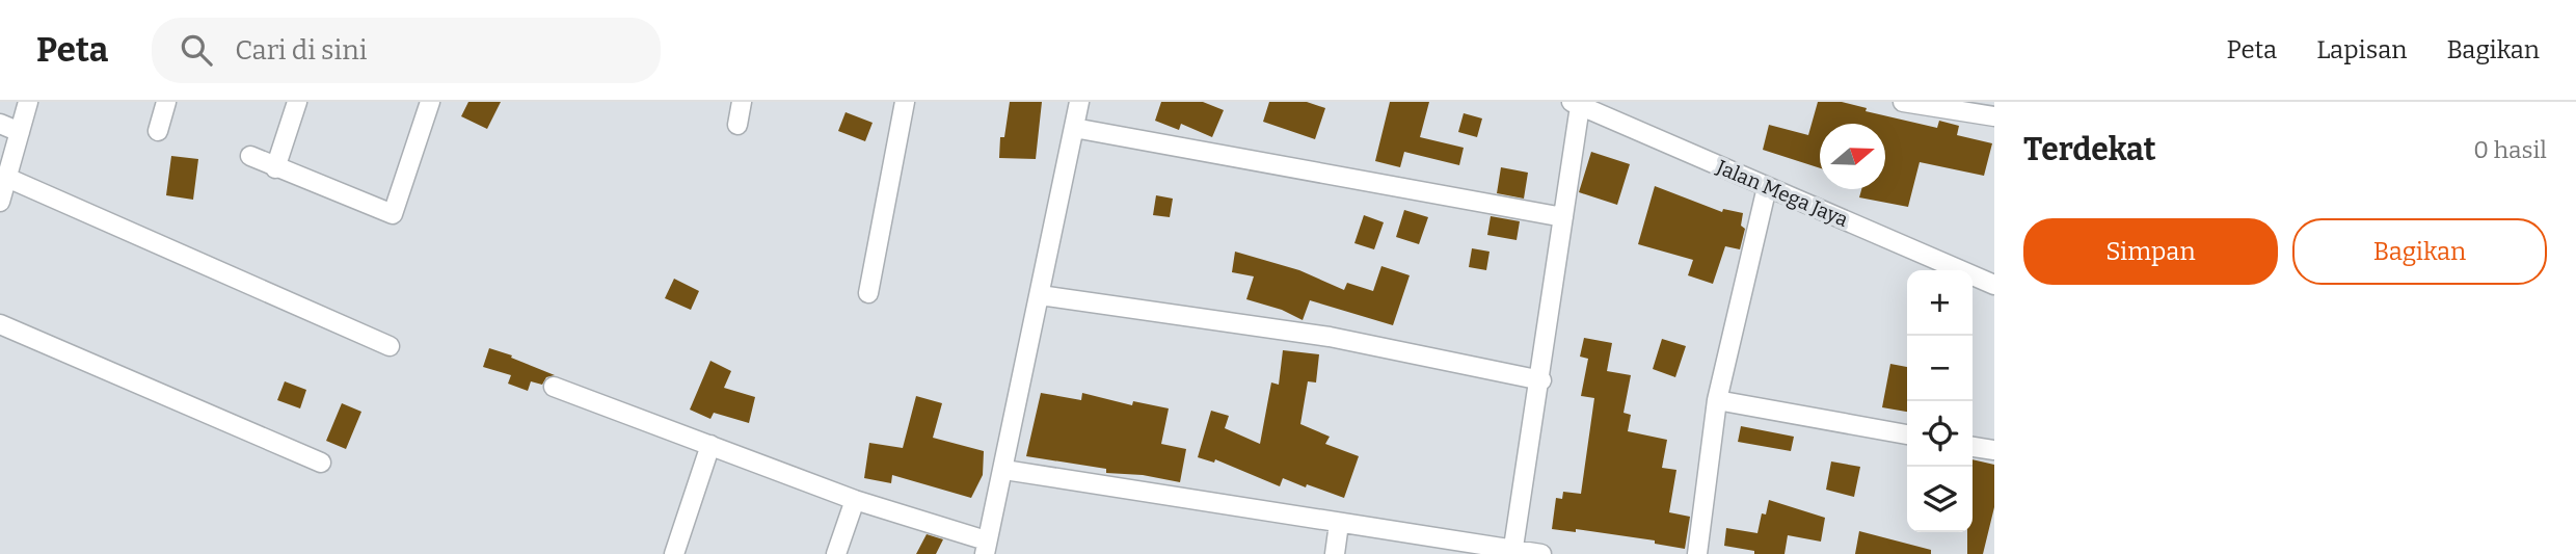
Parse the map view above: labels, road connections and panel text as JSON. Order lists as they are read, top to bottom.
{
  "streets": {
    "street": ["Jalan Mega Jaya"]
  },
  "north": "right",
  "page": {
    "header": "Peta",
    "search": "Cari di sini",
    "nav": ["Peta", "Lapisan", "Bagikan"],
    "heading": ["Terdekat", "0 hasil"],
    "buttons": ["Simpan", "Bagikan"],
    "map_buttons": ["+", "−"]
  }
}
